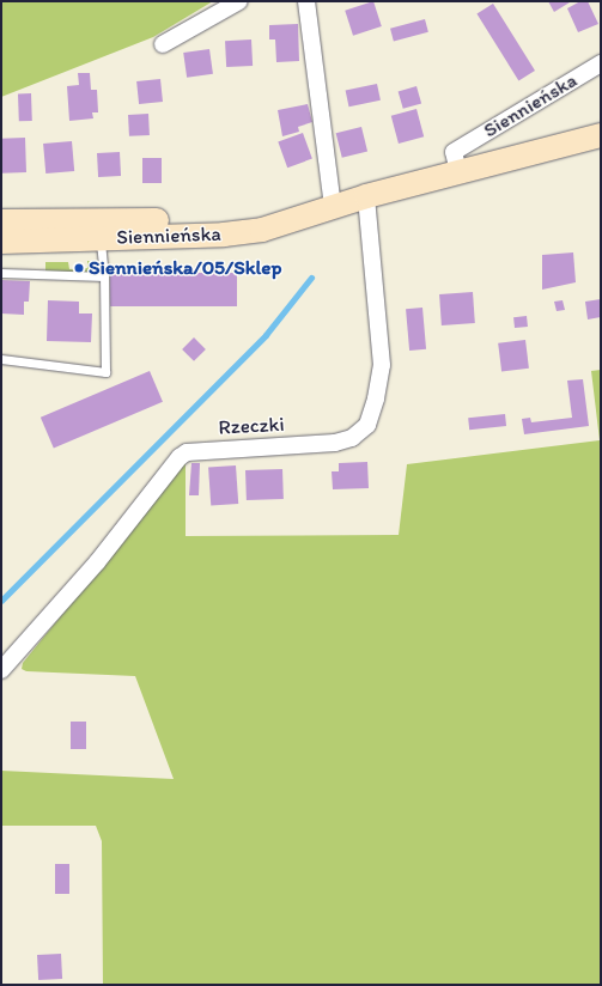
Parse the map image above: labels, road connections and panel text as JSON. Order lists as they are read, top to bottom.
{
  "streets": {
    "main road": ["Siennieńska"],
    "street": ["Rzeczki"]
  },
  "crossings": [
    ["Siennieńska", "Rzeczki"]
  ],
  "places": ["Siennieńska/05/Sklep"]
}
